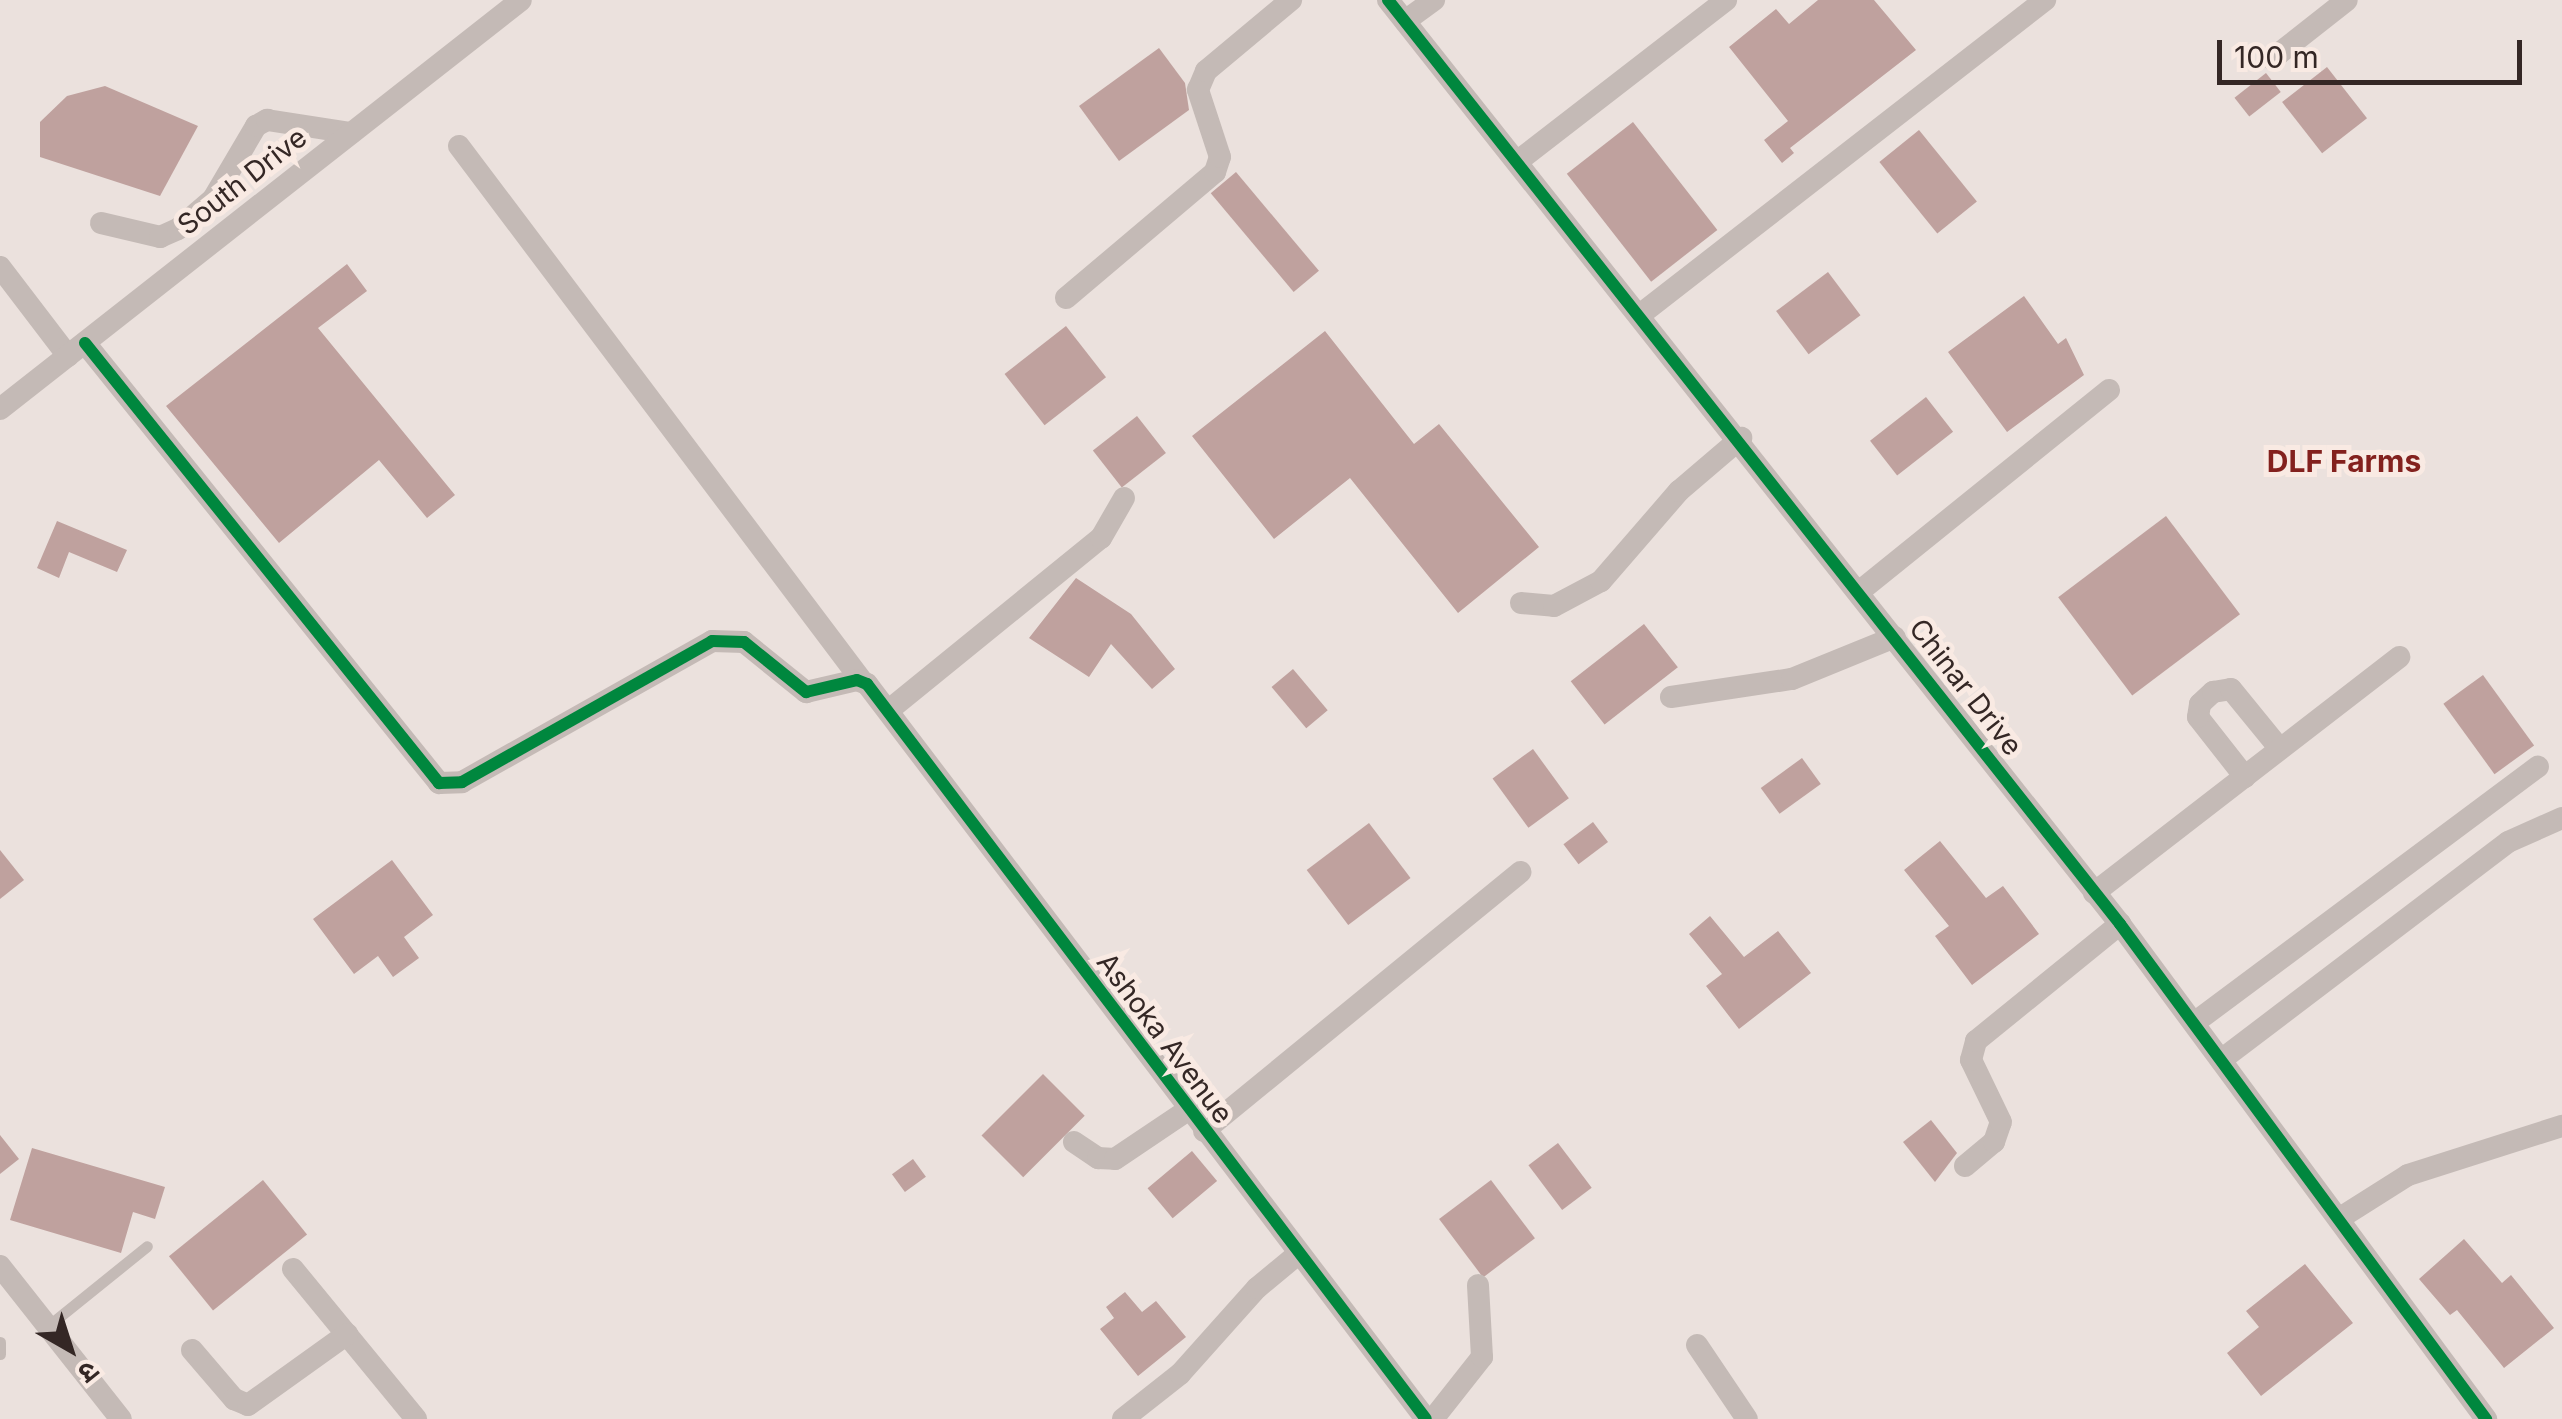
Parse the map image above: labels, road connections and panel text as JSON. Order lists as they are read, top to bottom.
{
  "streets": {
    "street": ["South Drive", "Chinar Drive", "Ashoka Avenue"]
  },
  "districts": ["DLF Farms"],
  "scale_bar": "100 m",
  "north": "bottom right"
}
